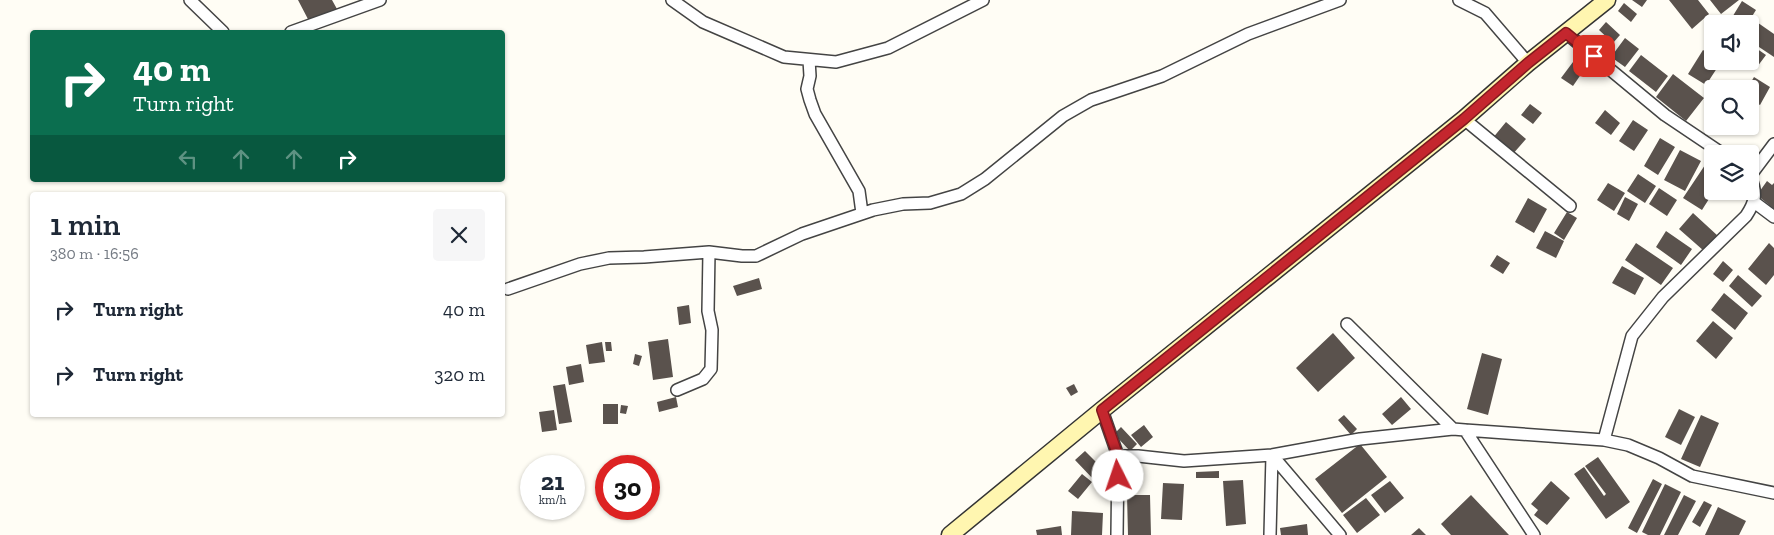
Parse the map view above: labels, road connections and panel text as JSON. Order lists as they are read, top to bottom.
{
  "page": {
    "turn": ["40 m", "Turn right"],
    "heading": ["1 min", "380 m · 16:56"],
    "list": [
      {
        "name": "Turn right",
        "value": "40 m"
      },
      {
        "name": "Turn right",
        "value": "320 m"
      }
    ],
    "speed": "21 km/h",
    "limit": "30"
  }
}
